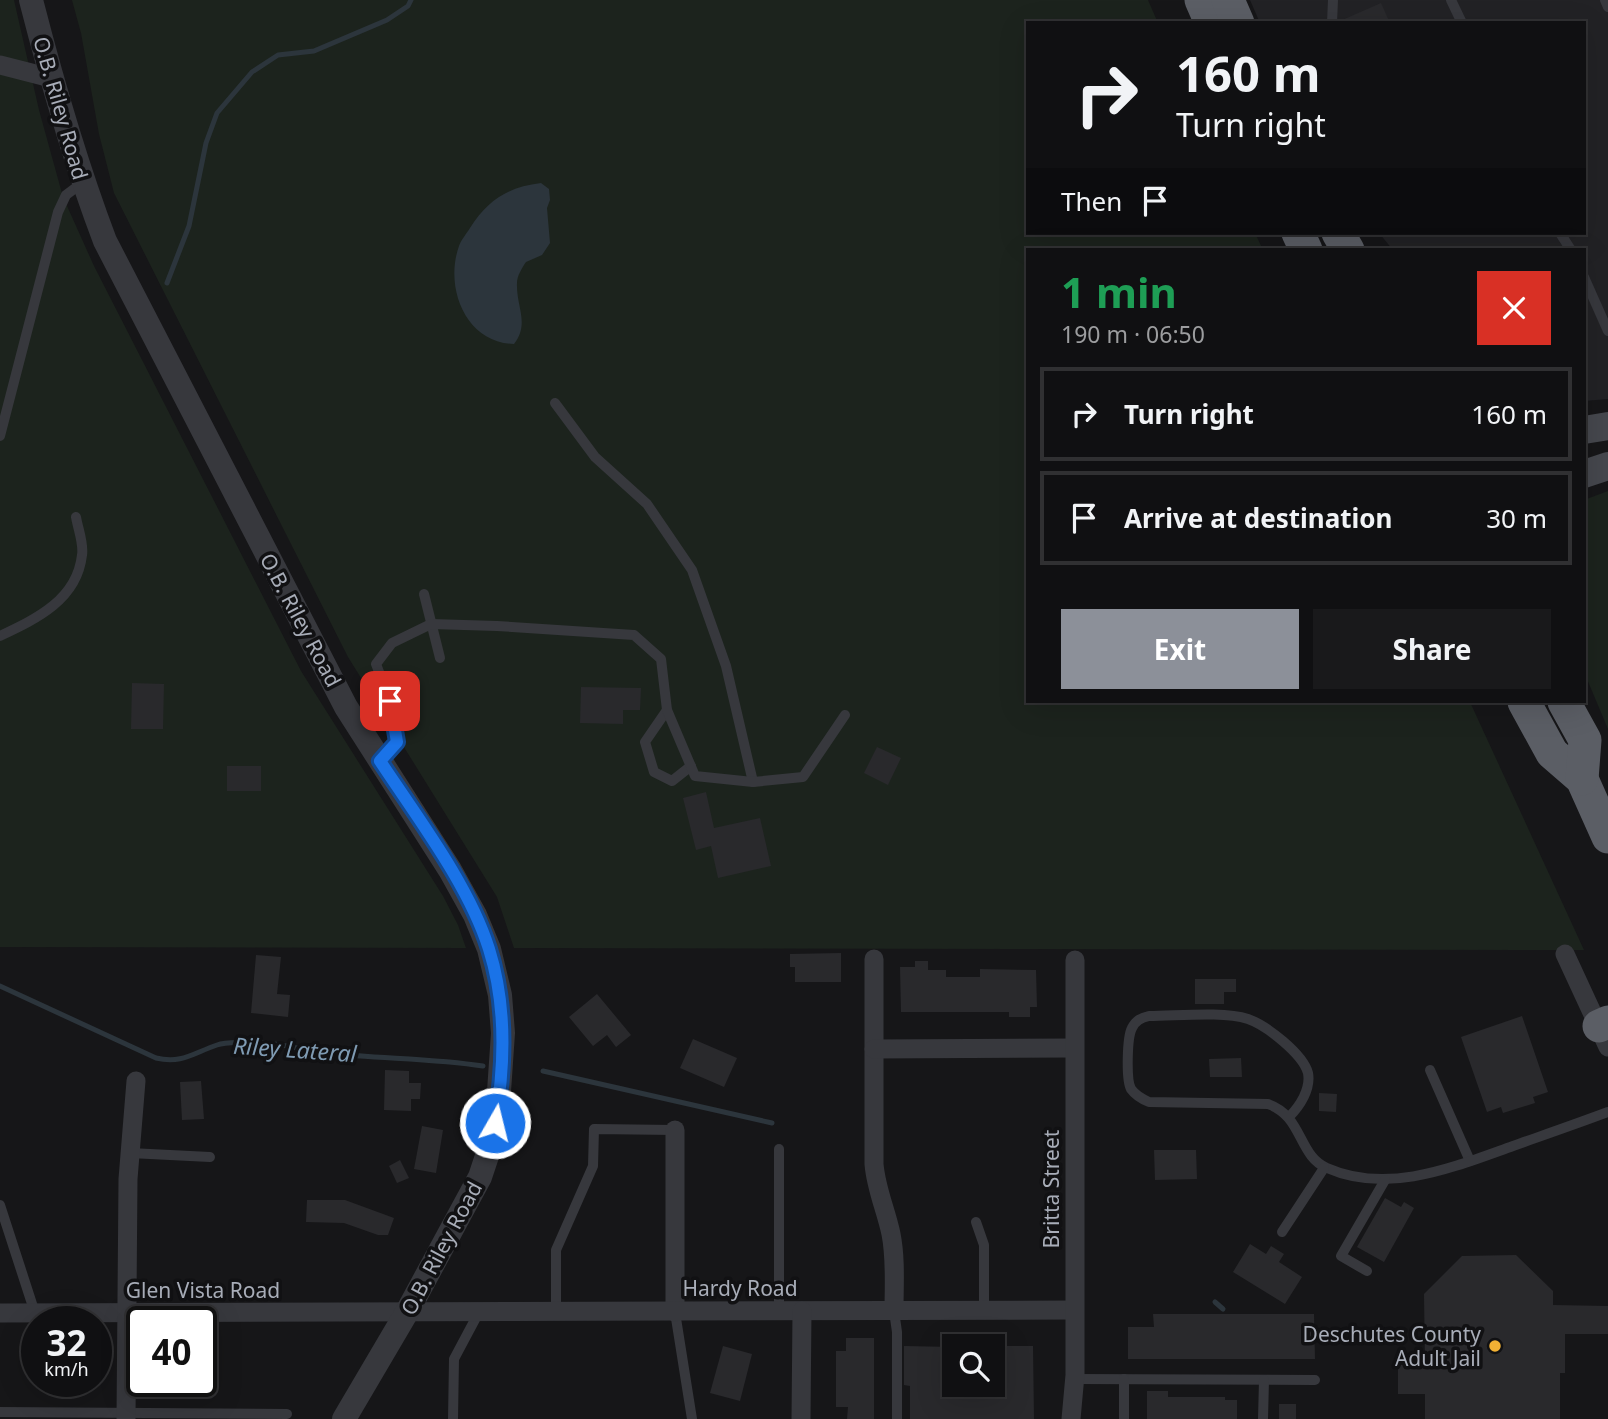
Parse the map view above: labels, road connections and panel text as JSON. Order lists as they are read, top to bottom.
{
  "streets": {
    "street": [
      "O.B. Riley Road",
      "Britta Street",
      "Hardy Road",
      "Glen Vista Road"
    ]
  },
  "crossings": [
    ["O.B. Riley Road", "Hardy Road"],
    ["O.B. Riley Road", "Glen Vista Road"],
    ["Britta Street", "Hardy Road"],
    ["Hardy Road", "Glen Vista Road"]
  ],
  "water": ["Riley Lateral"],
  "places": ["Deschutes County Adult Jail"],
  "page": {
    "turn": ["160 m", "Turn right"],
    "then": "Then",
    "heading": ["1 min", "190 m · 06:50"],
    "list": [
      {
        "name": "Turn right",
        "value": "160 m"
      },
      {
        "name": "Arrive at destination",
        "value": "30 m"
      }
    ],
    "buttons": ["Exit", "Share"],
    "speed": "32 km/h",
    "limit": "40"
  }
}
